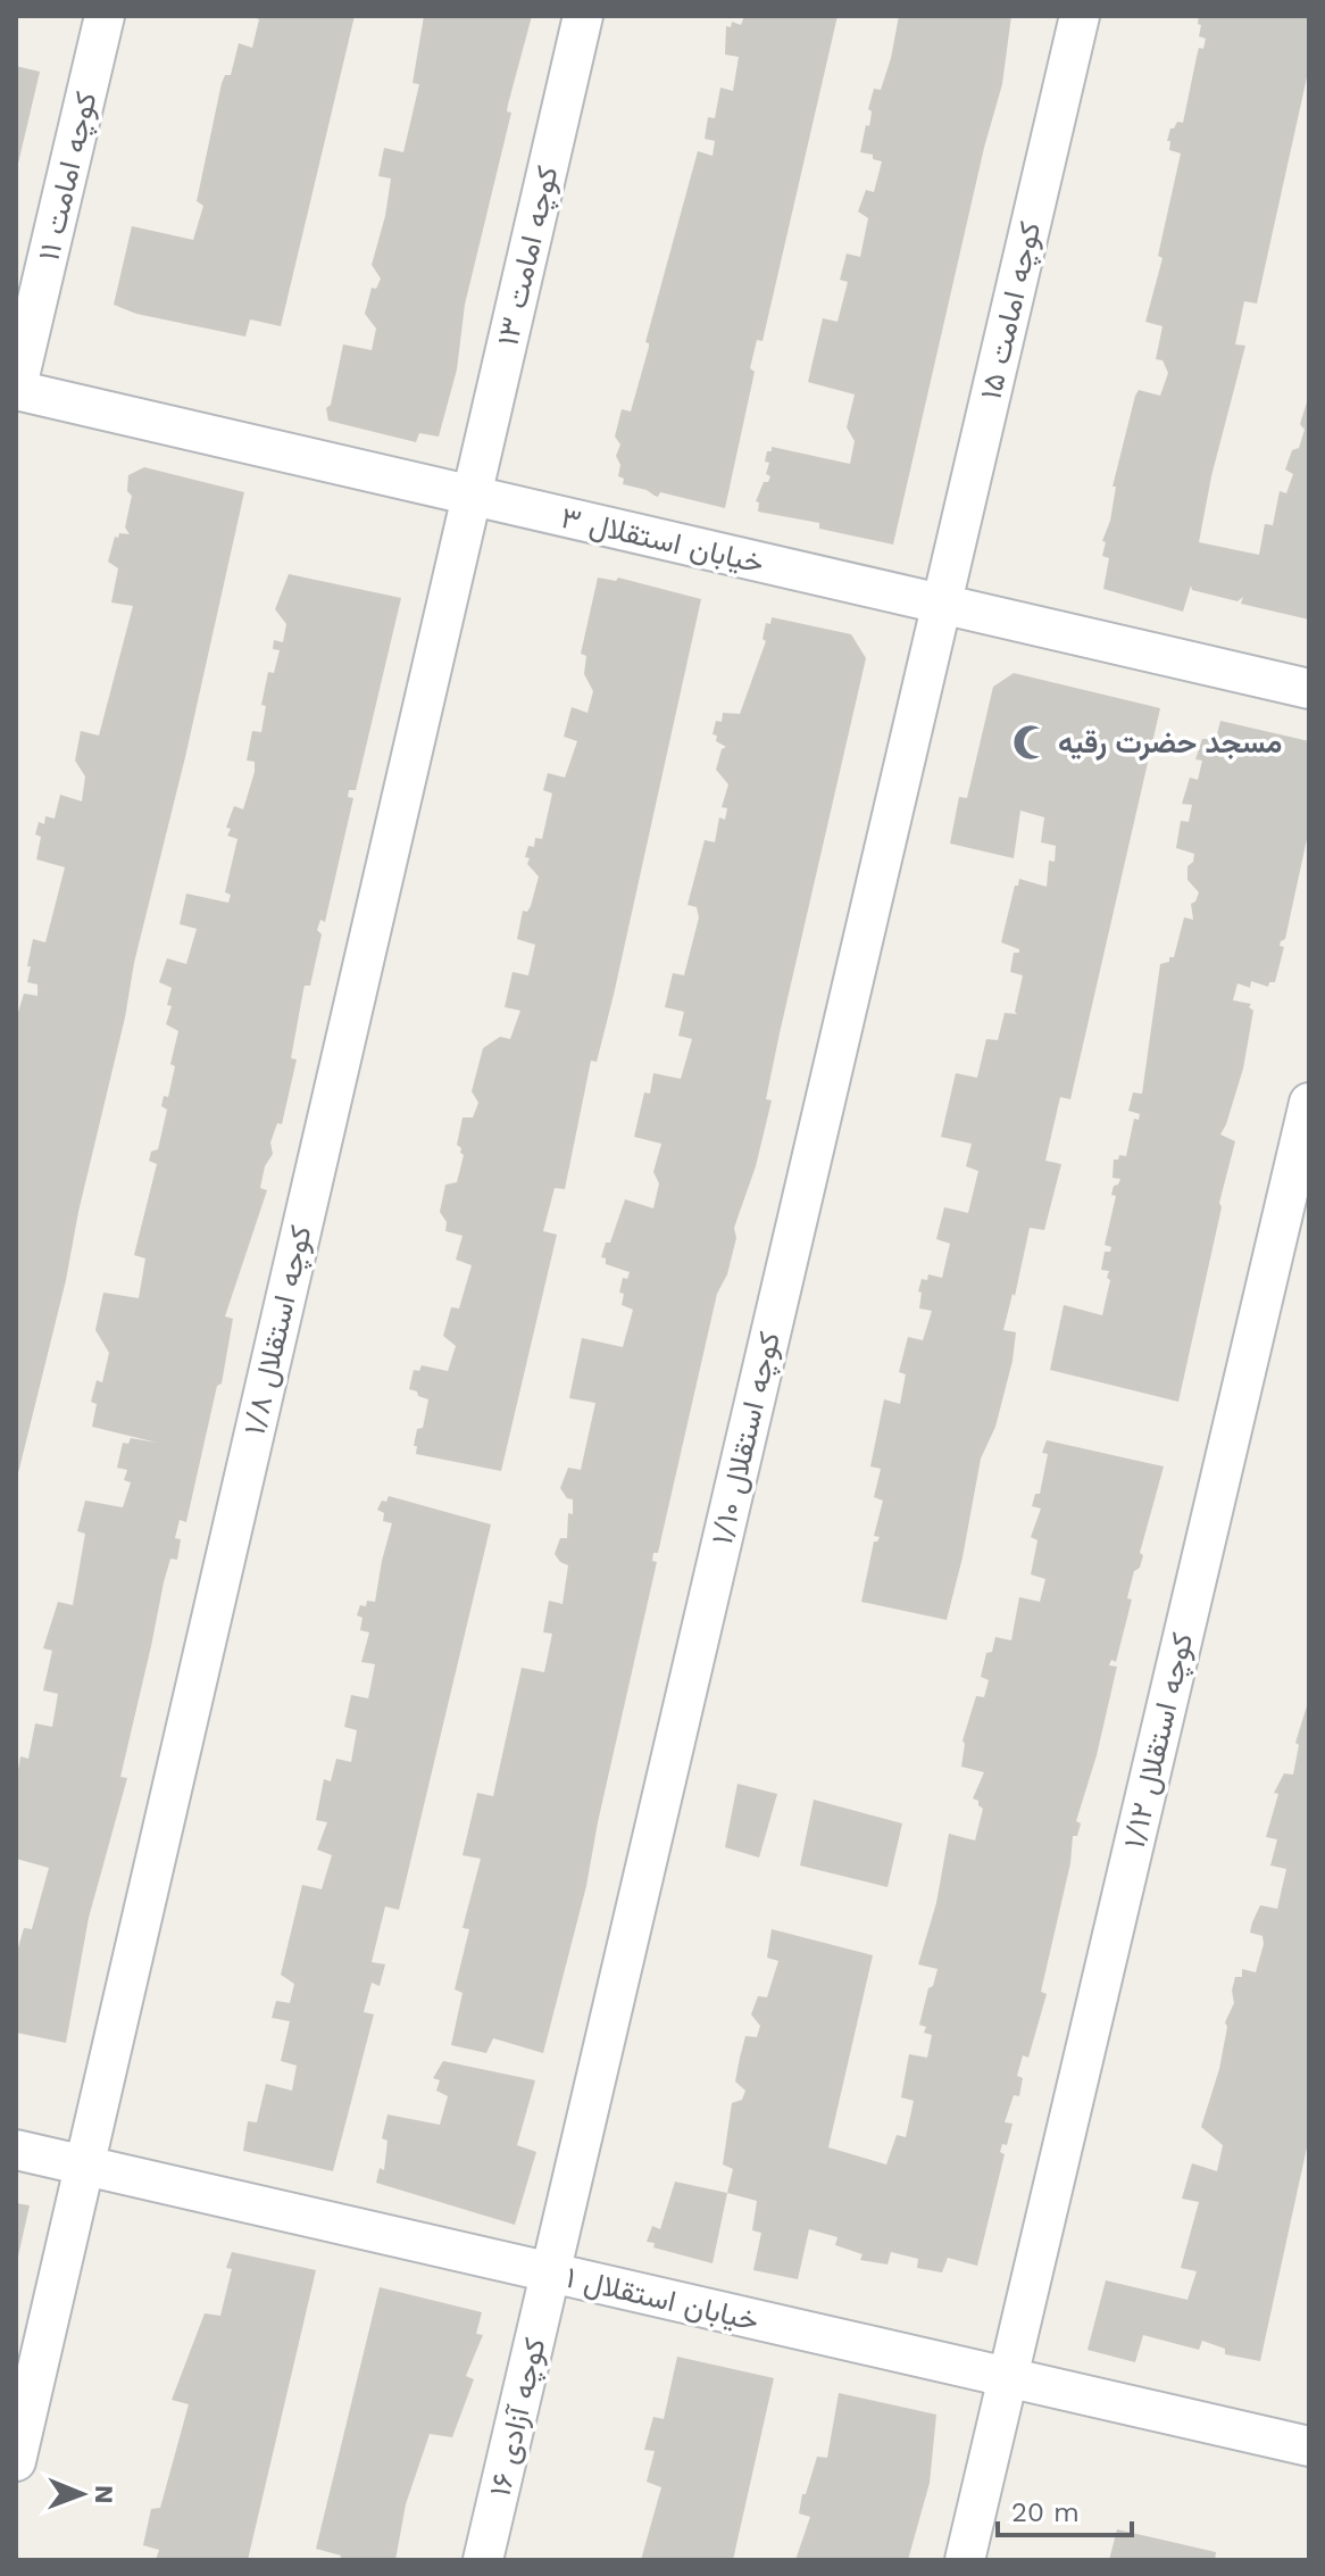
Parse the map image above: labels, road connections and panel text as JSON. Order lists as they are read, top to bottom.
{
  "streets": {
    "street": [
      "کوچه امامت ۱۱",
      "کوچه امامت ۱۳",
      "کوچه امامت ۱۵",
      "خیابان استقلال ۳",
      "کوچه استقلال ۱/۸",
      "کوچه استقلال ۱/۱۰",
      "کوچه استقلال ۱/۱۲",
      "خیابان استقلال ۱",
      "کوچه آزادی ۱۶"
    ]
  },
  "crossings": [
    ["کوچه امامت ۱۱", "خیابان استقلال ۳"],
    ["کوچه امامت ۱۳", "خیابان استقلال ۳"],
    ["کوچه امامت ۱۳", "کوچه استقلال ۱/۸"],
    ["کوچه امامت ۱۵", "خیابان استقلال ۳"],
    ["کوچه امامت ۱۵", "کوچه استقلال ۱/۱۰"],
    ["خیابان استقلال ۳", "کوچه استقلال ۱/۸"],
    ["خیابان استقلال ۳", "کوچه استقلال ۱/۱۰"],
    ["کوچه استقلال ۱/۸", "خیابان استقلال ۱"],
    ["کوچه استقلال ۱/۱۰", "خیابان استقلال ۱"],
    ["کوچه استقلال ۱/۱۰", "کوچه آزادی ۱۶"],
    ["کوچه استقلال ۱/۱۲", "خیابان استقلال ۱"],
    ["خیابان استقلال ۱", "کوچه آزادی ۱۶"]
  ],
  "places": {
    "mosque": ["مسجد حضرت رقیه"]
  },
  "scale_bar": "20 m",
  "north": "right"
}
